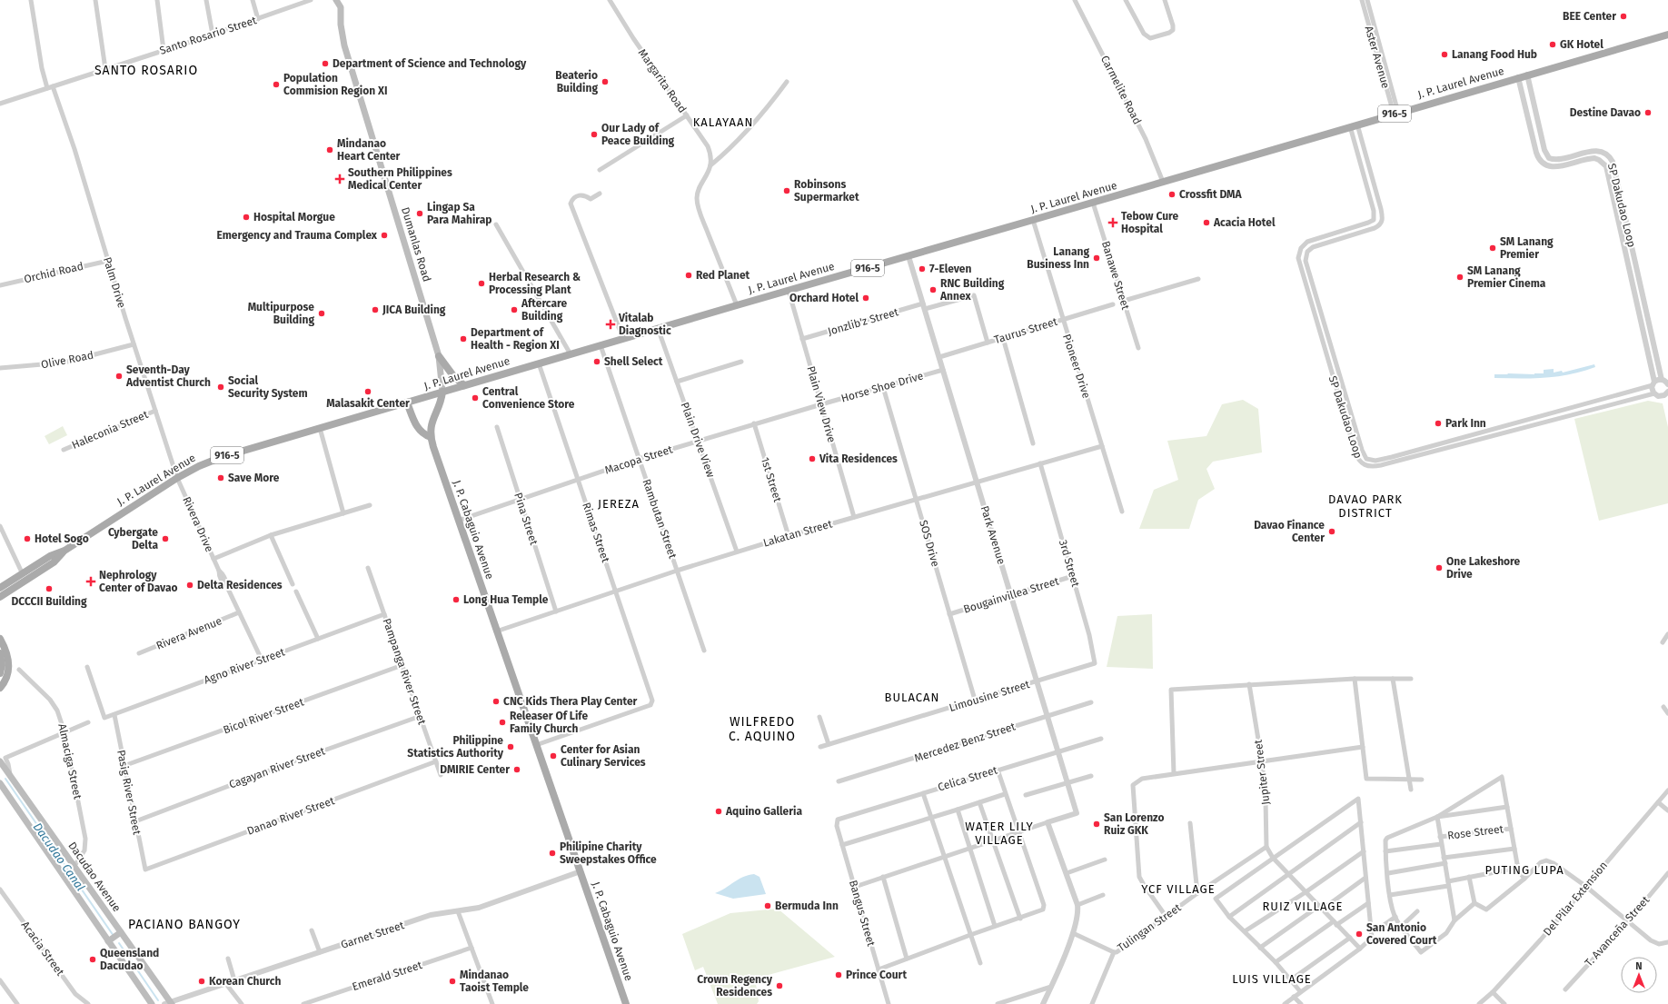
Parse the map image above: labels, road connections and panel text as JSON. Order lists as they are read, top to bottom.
{
  "streets": {
    "main road": [
      "J. P. Laurel Avenue",
      "916-5",
      "Dumanlas Road",
      "J. P. Cabaguio Avenue",
      "Dacudao Avenue"
    ],
    "street": [
      "Santo Rosario Street",
      "Aster Avenue",
      "Margarita Road",
      "Carmelite Road",
      "SP Dakudao Loop",
      "Orchid Road",
      "Banawe Street",
      "Palm Drive",
      "Jonzlib'z Street",
      "Taurus Street",
      "Olive Road",
      "Pioneer Drive",
      "Horse Shoe Drive",
      "Plain View Drive",
      "Haleconia Street",
      "Plain Drive View",
      "Macopa Street",
      "1st Street",
      "Pina Street",
      "Rambutan Street",
      "Rivera Drive",
      "Rimas Street",
      "Lakatan Street",
      "Park Avenue",
      "SOS Drive",
      "3rd Street",
      "Bougainvillea Street",
      "Rivera Avenue",
      "Agno River Street",
      "Pampanga River Street",
      "Limousine Street",
      "Bicol River Street",
      "Mercedez Benz Street",
      "Almaciga Street",
      "Cagayan River Street",
      "Jupiter Street",
      "Celica Street",
      "Pasig River Street",
      "Danao River Street",
      "Rose Street",
      "Del Pilar Extension",
      "Bangus Street",
      "Tulingan Street",
      "T. Avanceña Street",
      "Garnet Street",
      "Acacia Street",
      "Emerald Street"
    ]
  },
  "crossings": [
    ["Santo Rosario Street", "Palm Drive"],
    ["Aster Avenue", "J. P. Laurel Avenue"],
    ["Margarita Road", "J. P. Laurel Avenue"],
    ["J. P. Laurel Avenue", "Carmelite Road"],
    ["J. P. Laurel Avenue", "SP Dakudao Loop"],
    ["J. P. Laurel Avenue", "Dumanlas Road"],
    ["J. P. Laurel Avenue", "Banawe Street"],
    ["J. P. Laurel Avenue", "Palm Drive"],
    ["J. P. Laurel Avenue", "Pioneer Drive"],
    ["J. P. Laurel Avenue", "Plain View Drive"],
    ["J. P. Laurel Avenue", "Plain Drive View"],
    ["J. P. Laurel Avenue", "Rambutan Street"],
    ["J. P. Laurel Avenue", "Rivera Drive"],
    ["J. P. Laurel Avenue", "J. P. Cabaguio Avenue"],
    ["J. P. Laurel Avenue", "Rimas Street"],
    ["J. P. Laurel Avenue", "Park Avenue"],
    ["Dumanlas Road", "J. P. Cabaguio Avenue"],
    ["Orchid Road", "Palm Drive"],
    ["Palm Drive", "Olive Road"],
    ["Palm Drive", "Haleconia Street"],
    ["Palm Drive", "Rivera Drive"],
    ["Jonzlib'z Street", "Taurus Street"],
    ["Jonzlib'z Street", "Plain View Drive"],
    ["Jonzlib'z Street", "Park Avenue"],
    ["Taurus Street", "Pioneer Drive"],
    ["Taurus Street", "Park Avenue"],
    ["Pioneer Drive", "Lakatan Street"],
    ["Horse Shoe Drive", "Plain View Drive"],
    ["Horse Shoe Drive", "Macopa Street"],
    ["Horse Shoe Drive", "Park Avenue"],
    ["Horse Shoe Drive", "SOS Drive"],
    ["Plain View Drive", "Macopa Street"],
    ["Plain View Drive", "Lakatan Street"],
    ["Plain Drive View", "Macopa Street"],
    ["Plain Drive View", "Lakatan Street"],
    ["Macopa Street", "1st Street"],
    ["Macopa Street", "Pina Street"],
    ["Macopa Street", "Rambutan Street"],
    ["Macopa Street", "J. P. Cabaguio Avenue"],
    ["Macopa Street", "Rimas Street"],
    ["1st Street", "Lakatan Street"],
    ["Pina Street", "Lakatan Street"],
    ["Rambutan Street", "Lakatan Street"],
    ["Rivera Drive", "Rivera Avenue"],
    ["Rivera Drive", "Agno River Street"],
    ["J. P. Cabaguio Avenue", "Rimas Street"],
    ["J. P. Cabaguio Avenue", "Lakatan Street"],
    ["J. P. Cabaguio Avenue", "Garnet Street"],
    ["Rimas Street", "Lakatan Street"],
    ["Lakatan Street", "Park Avenue"],
    ["Lakatan Street", "SOS Drive"],
    ["Lakatan Street", "3rd Street"],
    ["Park Avenue", "Bougainvillea Street"],
    ["Park Avenue", "Limousine Street"],
    ["Park Avenue", "Mercedez Benz Street"],
    ["Park Avenue", "Celica Street"],
    ["SOS Drive", "Bougainvillea Street"],
    ["SOS Drive", "Limousine Street"],
    ["3rd Street", "Bougainvillea Street"],
    ["3rd Street", "Limousine Street"],
    ["Agno River Street", "Pampanga River Street"],
    ["Agno River Street", "Pasig River Street"],
    ["Pampanga River Street", "Bicol River Street"],
    ["Pampanga River Street", "Cagayan River Street"],
    ["Pampanga River Street", "Danao River Street"],
    ["Bicol River Street", "Pasig River Street"],
    ["Almaciga Street", "Dacudao Avenue"],
    ["Cagayan River Street", "Pasig River Street"],
    ["Jupiter Street", "Tulingan Street"],
    ["Celica Street", "Bangus Street"],
    ["Pasig River Street", "Danao River Street"],
    ["Dacudao Avenue", "Garnet Street"]
  ],
  "districts": [
    "SANTO ROSARIO",
    "KALAYAAN",
    "DAVAO PARK DISTRICT",
    "JEREZA",
    "BULACAN",
    "WILFREDO C. AQUINO",
    "WATER LILY VILLAGE",
    "PUTING LUPA",
    "YCF VILLAGE",
    "RUIZ VILLAGE",
    "PACIANO BANGOY",
    "LUIS VILLAGE"
  ],
  "water": ["Dacudao Canal"],
  "places": {
    "other": [
      "BEE Center",
      "GK Hotel",
      "Lanang Food Hub",
      "Department of Science and Technology",
      "Beaterio Building",
      "Population Commision Region XI",
      "Destine Davao",
      "Our Lady of Peace Building",
      "Mindanao Heart Center",
      "Robinsons Supermarket",
      "Crossfit DMA",
      "Lingap Sa Para Mahirap",
      "Hospital Morgue",
      "Acacia Hotel",
      "Emergency and Trauma Complex",
      "SM Lanang Premier",
      "Lanang Business Inn",
      "7-Eleven",
      "Red Planet",
      "SM Lanang Premier Cinema",
      "Herbal Research & Processing Plant",
      "RNC Building Annex",
      "Orchard Hotel",
      "JICA Building",
      "Aftercare Building",
      "Multipurpose Building",
      "Department of Health - Region XI",
      "Shell Select",
      "Seventh-Day Adventist Church",
      "Social Security System",
      "Malasakit Center",
      "Central Convenience Store",
      "Park Inn",
      "Vita Residences",
      "Save More",
      "Davao Finance Center",
      "Hotel Sogo",
      "Cybergate Delta",
      "One Lakeshore Drive",
      "Delta Residences",
      "DCCCII Building",
      "Long Hua Temple",
      "CNC Kids Thera Play Center",
      "Releaser Of Life Family Church",
      "Philippine Statistics Authority",
      "Center for Asian Culinary Services",
      "DMIRIE Center",
      "Aquino Galleria",
      "San Lorenzo Ruiz GKK",
      "Philipine Charity Sweepstakes Office",
      "Bermuda Inn",
      "San Antonio Covered Court",
      "Queensland Dacudao",
      "Prince Court",
      "Korean Church",
      "Mindanao Taoist Temple",
      "Crown Regency Residences"
    ],
    "health": [
      "Southern Philippines Medical Center",
      "Tebow Cure Hospital",
      "Vitalab Diagnostic",
      "Nephrology Center of Davao"
    ]
  },
  "north": "top"
}
